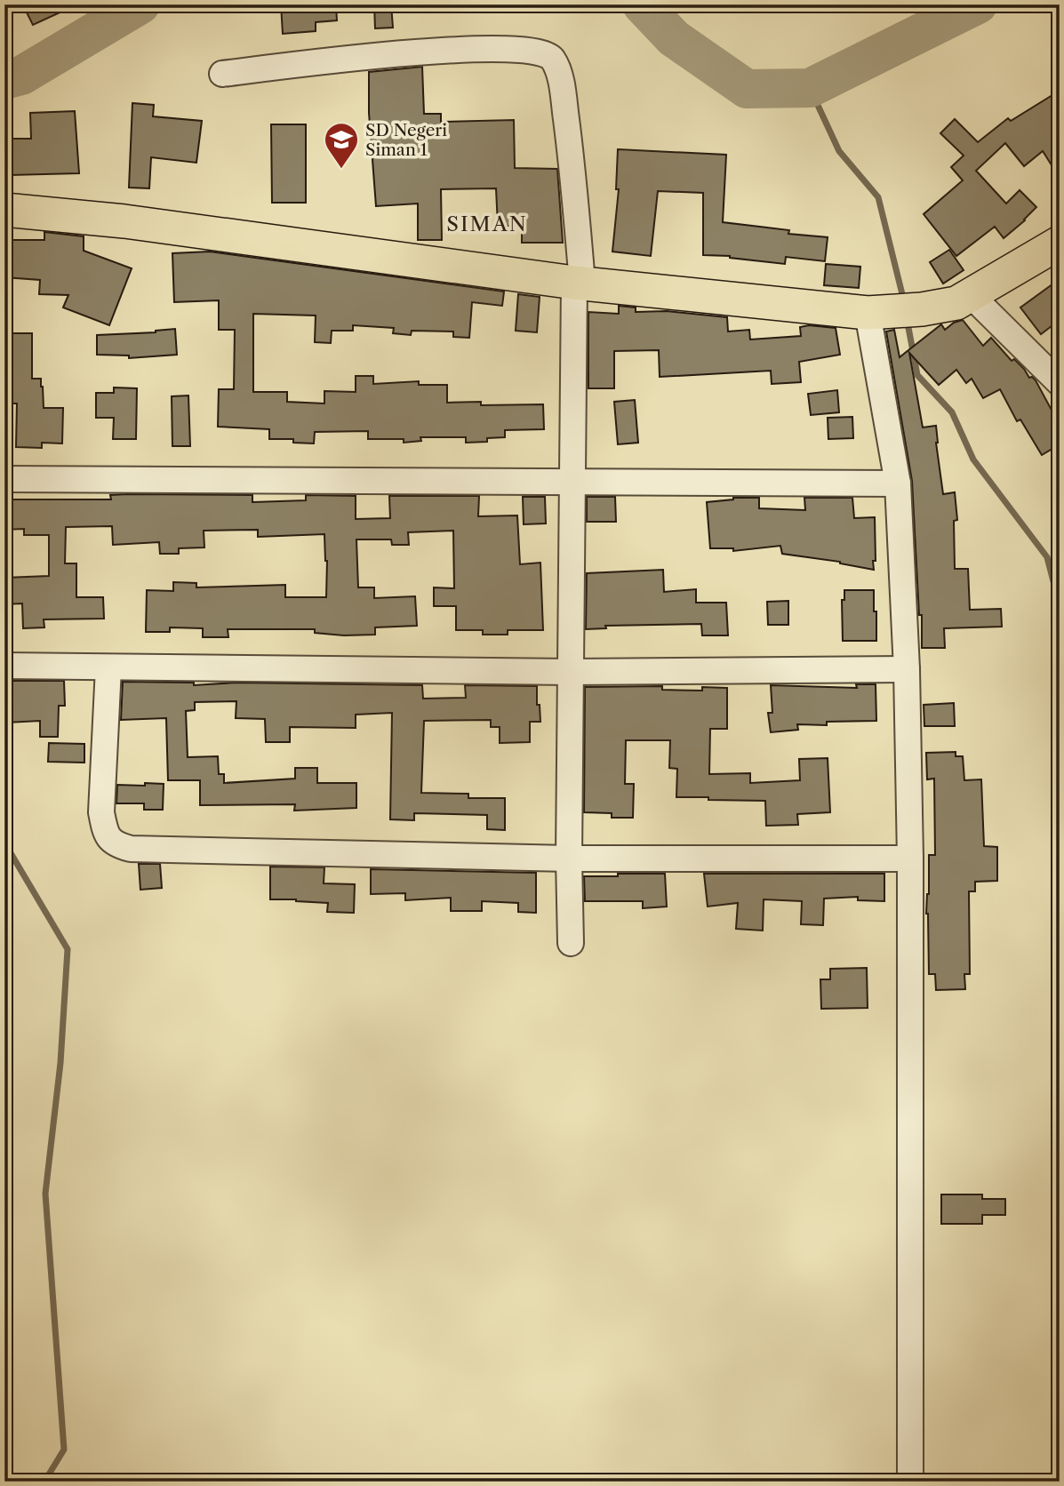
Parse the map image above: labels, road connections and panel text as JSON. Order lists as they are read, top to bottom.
{
  "districts": ["SIMAN"],
  "places": {
    "school or university": ["SD Negeri Siman 1"]
  }
}
